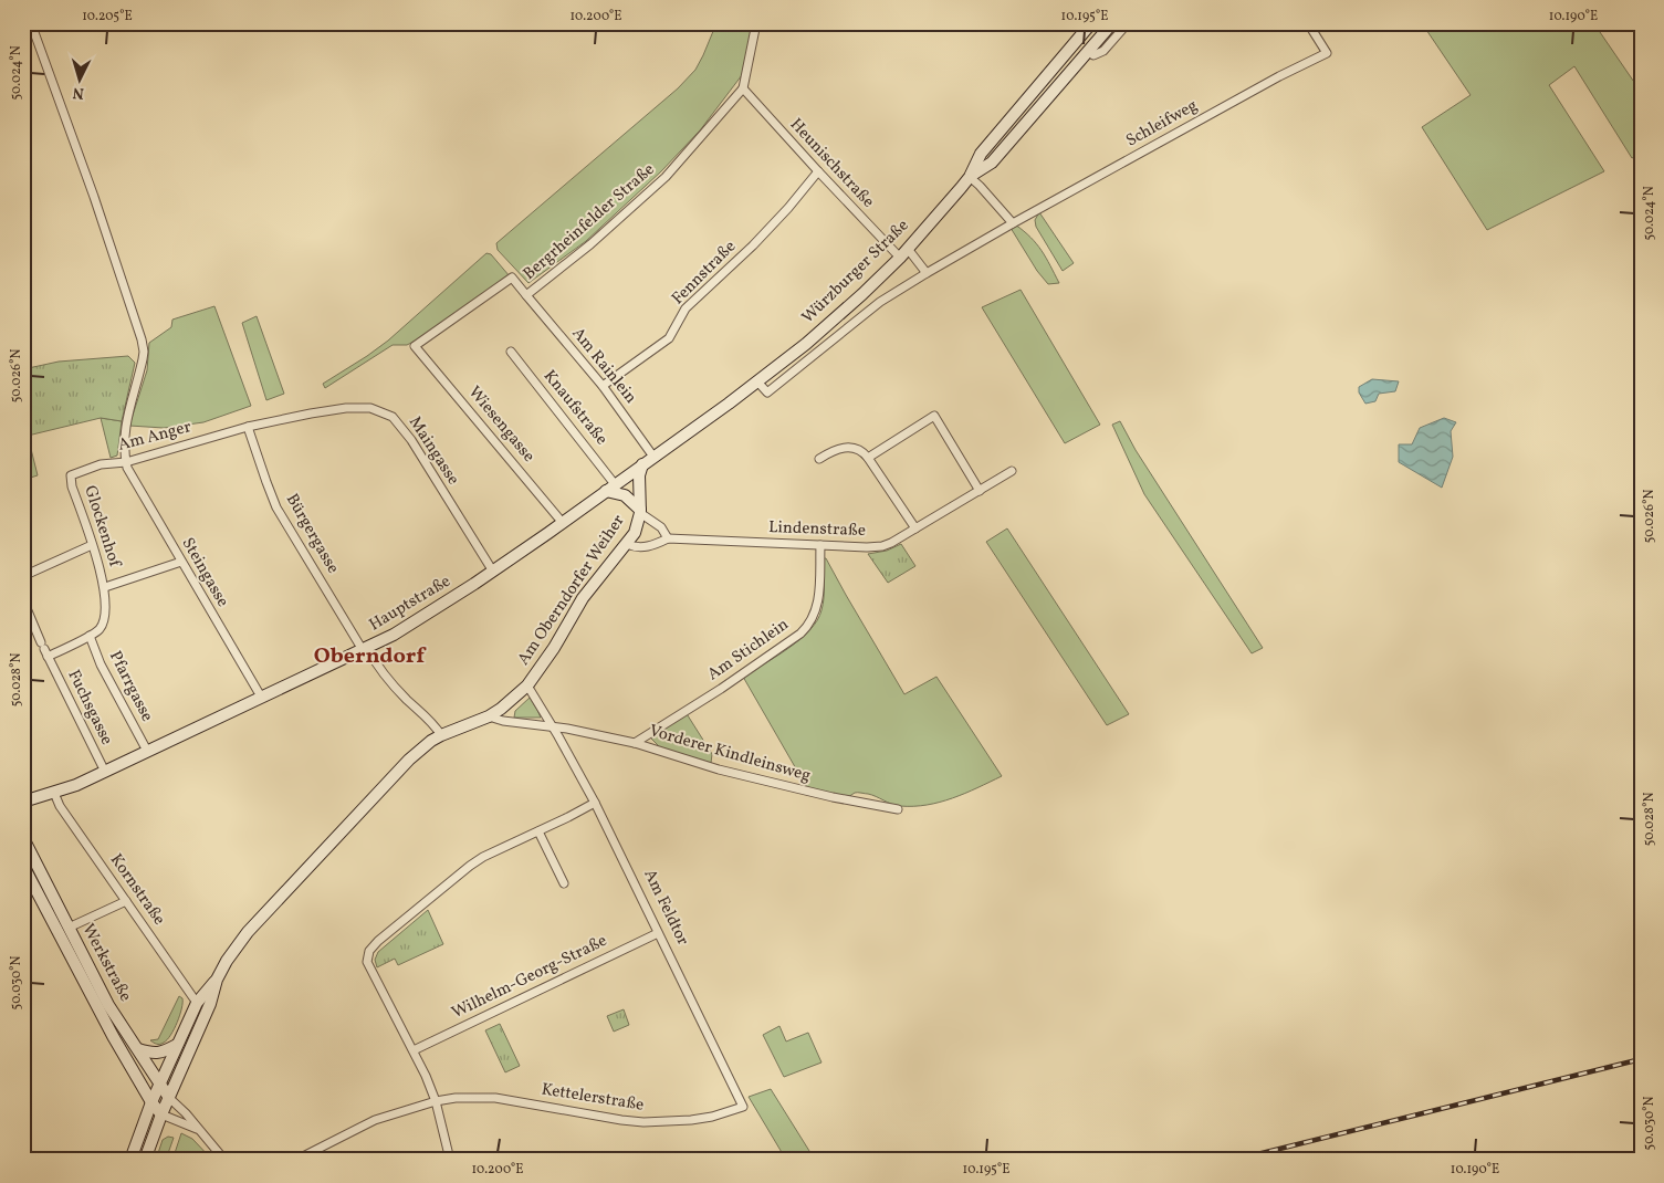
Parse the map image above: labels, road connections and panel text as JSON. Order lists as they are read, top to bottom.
{
  "streets": {
    "main road": [
      "Würzburger Straße",
      "Am Oberndorfer Weiher",
      "Hauptstraße",
      "Werkstraße"
    ],
    "street": [
      "Schleifweg",
      "Heunischstraße",
      "Bergrheinfelder Straße",
      "Fennstraße",
      "Am Rainlein",
      "Knaufstraße",
      "Wiesengasse",
      "Am Anger",
      "Maingasse",
      "Glockenhof",
      "Lindenstraße",
      "Bürgergasse",
      "Steingasse",
      "Am Stichlein",
      "Pfarrgasse",
      "Fuchsgasse",
      "Vorderer Kindleinsweg",
      "Kornstraße",
      "Am Feldtor",
      "Wilhelm-Georg-Straße",
      "Kettelerstraße"
    ]
  },
  "crossings": [
    ["Schleifweg", "Würzburger Straße"],
    ["Heunischstraße", "Bergrheinfelder Straße"],
    ["Heunischstraße", "Würzburger Straße"],
    ["Heunischstraße", "Fennstraße"],
    ["Bergrheinfelder Straße", "Am Rainlein"],
    ["Bergrheinfelder Straße", "Wiesengasse"],
    ["Würzburger Straße", "Am Rainlein"],
    ["Würzburger Straße", "Am Oberndorfer Weiher"],
    ["Würzburger Straße", "Hauptstraße"],
    ["Fennstraße", "Am Rainlein"],
    ["Knaufstraße", "Hauptstraße"],
    ["Wiesengasse", "Hauptstraße"],
    ["Am Anger", "Maingasse"],
    ["Am Anger", "Glockenhof"],
    ["Am Anger", "Bürgergasse"],
    ["Am Anger", "Steingasse"],
    ["Maingasse", "Bürgergasse"],
    ["Maingasse", "Hauptstraße"],
    ["Glockenhof", "Steingasse"],
    ["Glockenhof", "Pfarrgasse"],
    ["Glockenhof", "Fuchsgasse"],
    ["Lindenstraße", "Am Oberndorfer Weiher"],
    ["Lindenstraße", "Am Stichlein"],
    ["Bürgergasse", "Hauptstraße"],
    ["Steingasse", "Hauptstraße"],
    ["Am Oberndorfer Weiher", "Hauptstraße"],
    ["Am Oberndorfer Weiher", "Am Feldtor"],
    ["Hauptstraße", "Pfarrgasse"],
    ["Hauptstraße", "Fuchsgasse"],
    ["Hauptstraße", "Kornstraße"],
    ["Am Stichlein", "Vorderer Kindleinsweg"],
    ["Pfarrgasse", "Fuchsgasse"],
    ["Vorderer Kindleinsweg", "Am Feldtor"],
    ["Am Feldtor", "Wilhelm-Georg-Straße"],
    ["Am Feldtor", "Kettelerstraße"]
  ],
  "districts": ["Oberndorf"],
  "north": "bottom",
  "coordinates": [
    "10.205°E",
    "10.200°E",
    "10.195°E",
    "10.190°E",
    "50.024°N",
    "50.026°N",
    "50.028°N",
    "50.030°N"
  ]
}
